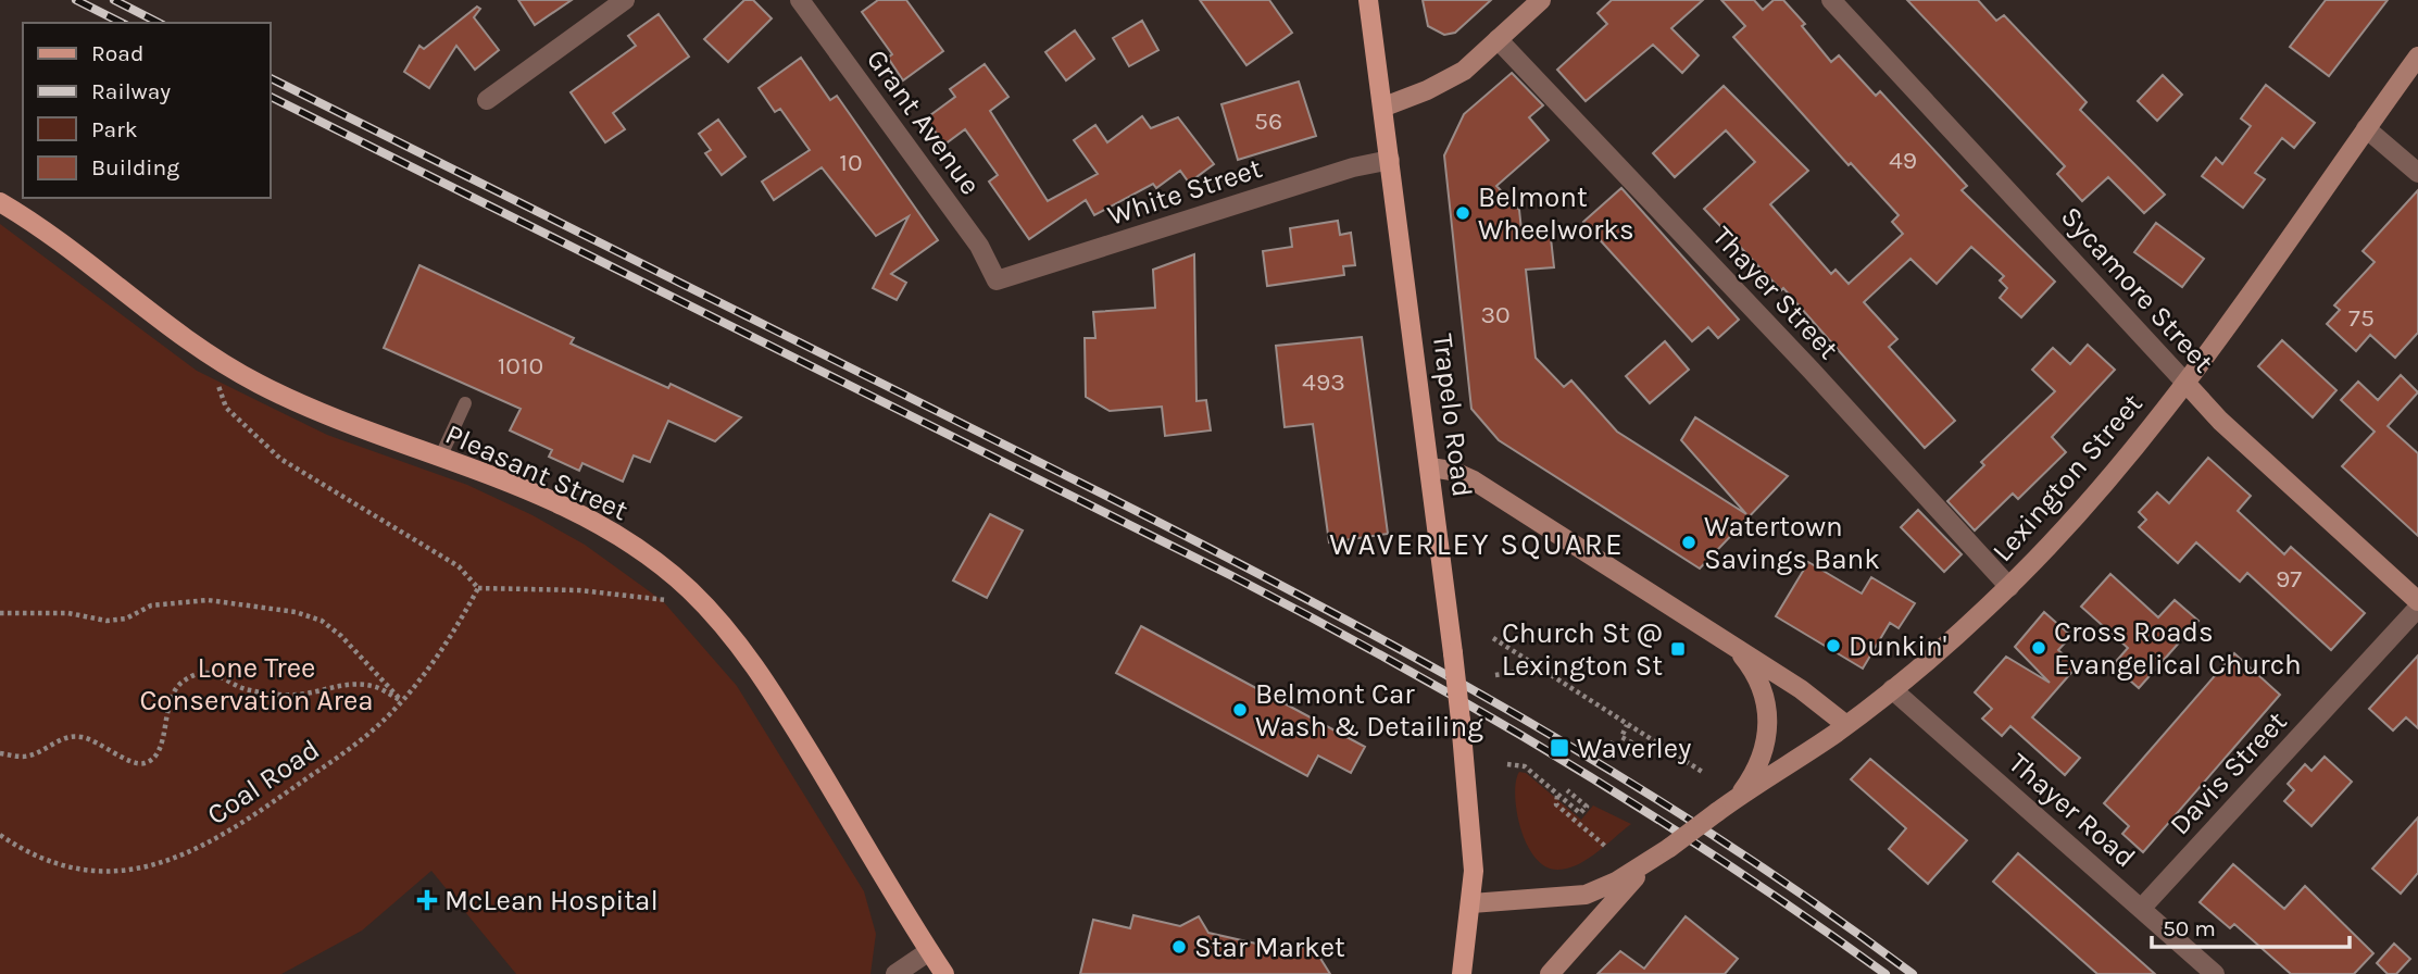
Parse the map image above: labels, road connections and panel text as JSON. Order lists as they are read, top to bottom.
{
  "streets": {
    "main road": ["Trapelo Road", "Pleasant Street"],
    "street": [
      "Grant Avenue",
      "White Street",
      "Sycamore Street",
      "Thayer Street",
      "Lexington Street",
      "Davis Street",
      "Thayer Road"
    ],
    "path": ["Coal Road"]
  },
  "crossings": [
    ["Grant Avenue", "White Street"],
    ["White Street", "Trapelo Road"],
    ["Sycamore Street", "Lexington Street"],
    ["Thayer Street", "Lexington Street"],
    ["Trapelo Road", "Lexington Street"],
    ["Lexington Street", "Thayer Road"],
    ["Davis Street", "Thayer Road"]
  ],
  "districts": ["WAVERLEY SQUARE"],
  "parks": ["Lone Tree Conservation Area"],
  "places": {
    "other": [
      "Belmont Wheelworks",
      "Watertown Savings Bank",
      "Dunkin'",
      "Cross Roads Evangelical Church",
      "Belmont Car Wash & Detailing",
      "Star Market"
    ],
    "transit": ["Church St @ Lexington St", "Waverley"],
    "health": ["McLean Hospital"]
  },
  "house_numbers": [
    "56",
    "49",
    "10",
    "30",
    "75",
    "1010",
    "493",
    "97"
  ],
  "legend": [
    "Road",
    "Railway",
    "Park",
    "Building"
  ],
  "scale_bar": "50 m"
}
